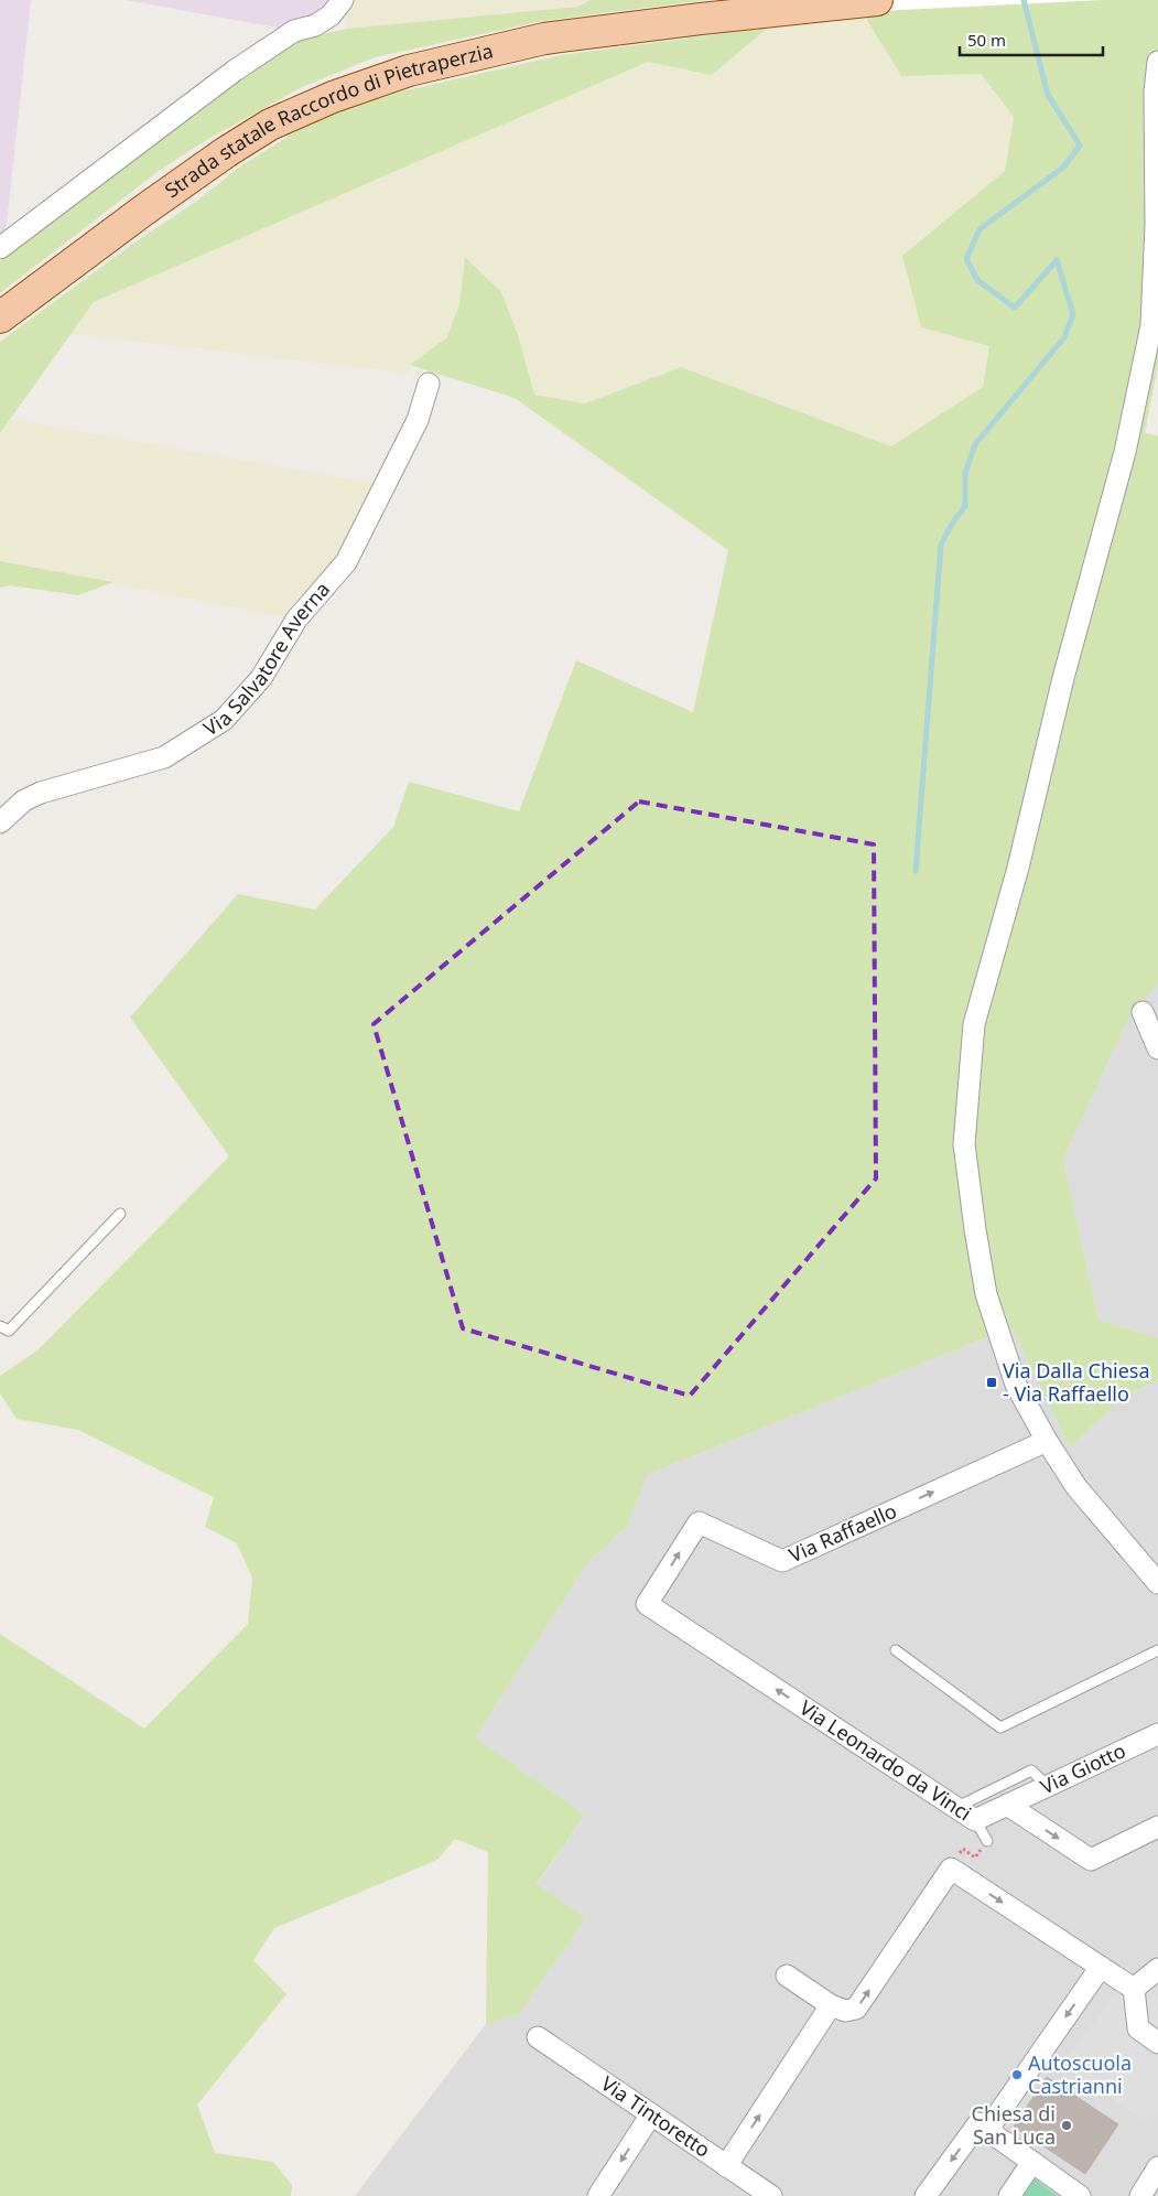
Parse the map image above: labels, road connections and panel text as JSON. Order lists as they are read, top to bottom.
{
  "streets": {
    "main road": ["Strada statale Raccordo di Pietraperzia"],
    "street": [
      "Via Salvatore Averna",
      "Via Raffaello",
      "Via Leonardo da Vinci",
      "Via Giotto",
      "Via Tintoretto"
    ]
  },
  "crossings": [
    ["Via Raffaello", "Via Leonardo da Vinci"],
    ["Via Leonardo da Vinci", "Via Giotto"]
  ],
  "one_way": ["Via Raffaello", "Via Leonardo da Vinci"],
  "places": {
    "transit": ["Via Dalla Chiesa - Via Raffaello"],
    "other": ["Autoscuola Castrianni", "Chiesa di San Luca"]
  },
  "scale_bar": "50 m"
}
